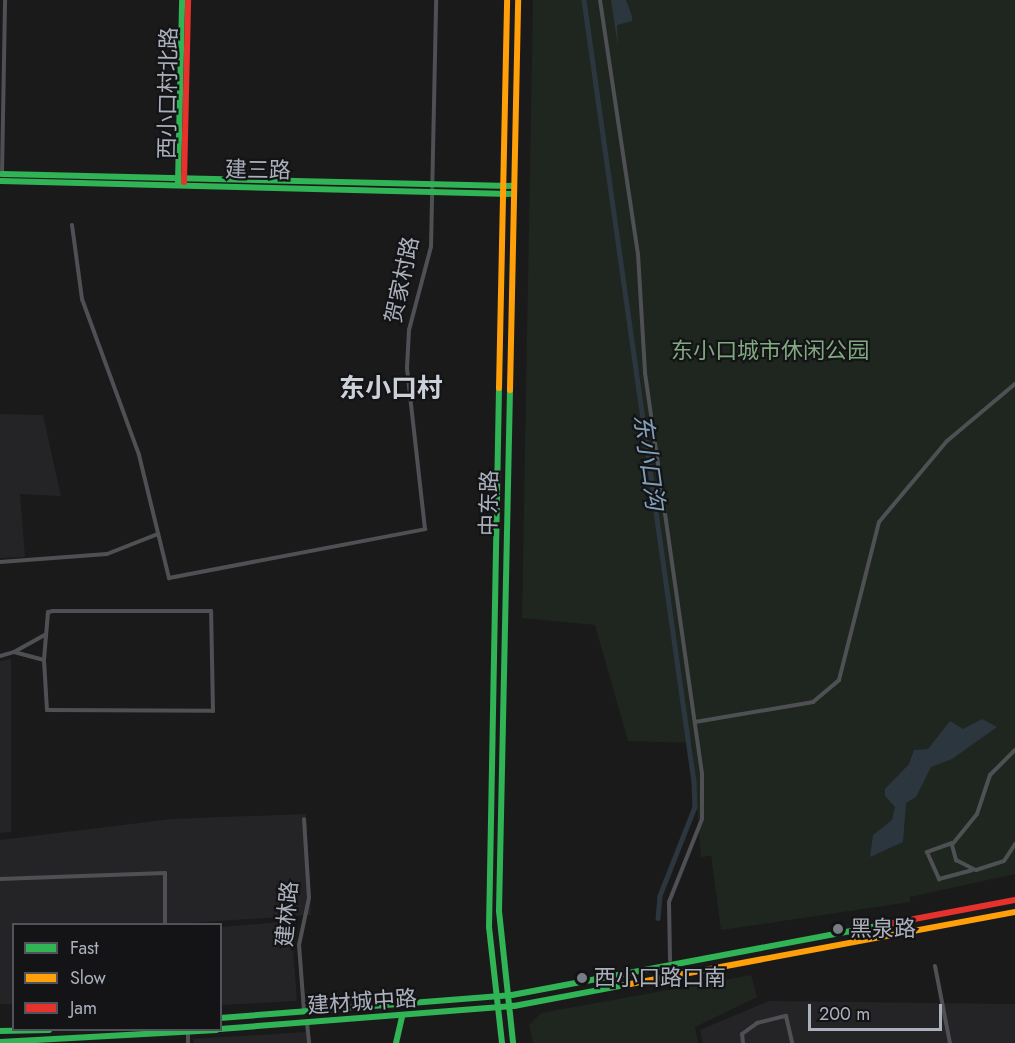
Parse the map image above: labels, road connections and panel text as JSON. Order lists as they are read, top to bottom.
{
  "streets": {
    "main road": [
      "西小口村北路",
      "建三路",
      "中东路",
      "建材城中路"
    ],
    "street": ["贺家村路", "建林路"]
  },
  "crossings": [
    ["西小口村北路", "建三路"],
    ["建三路", "贺家村路"],
    ["建三路", "中东路"],
    ["中东路", "建材城中路"],
    ["建林路", "建材城中路"]
  ],
  "districts": ["东小口村"],
  "water": ["东小口沟"],
  "parks": ["东小口城市休闲公园"],
  "places": ["黑泉路", "西小口路口南"],
  "legend": ["Fast", "Slow", "Jam"],
  "scale_bar": "200 m"
}
